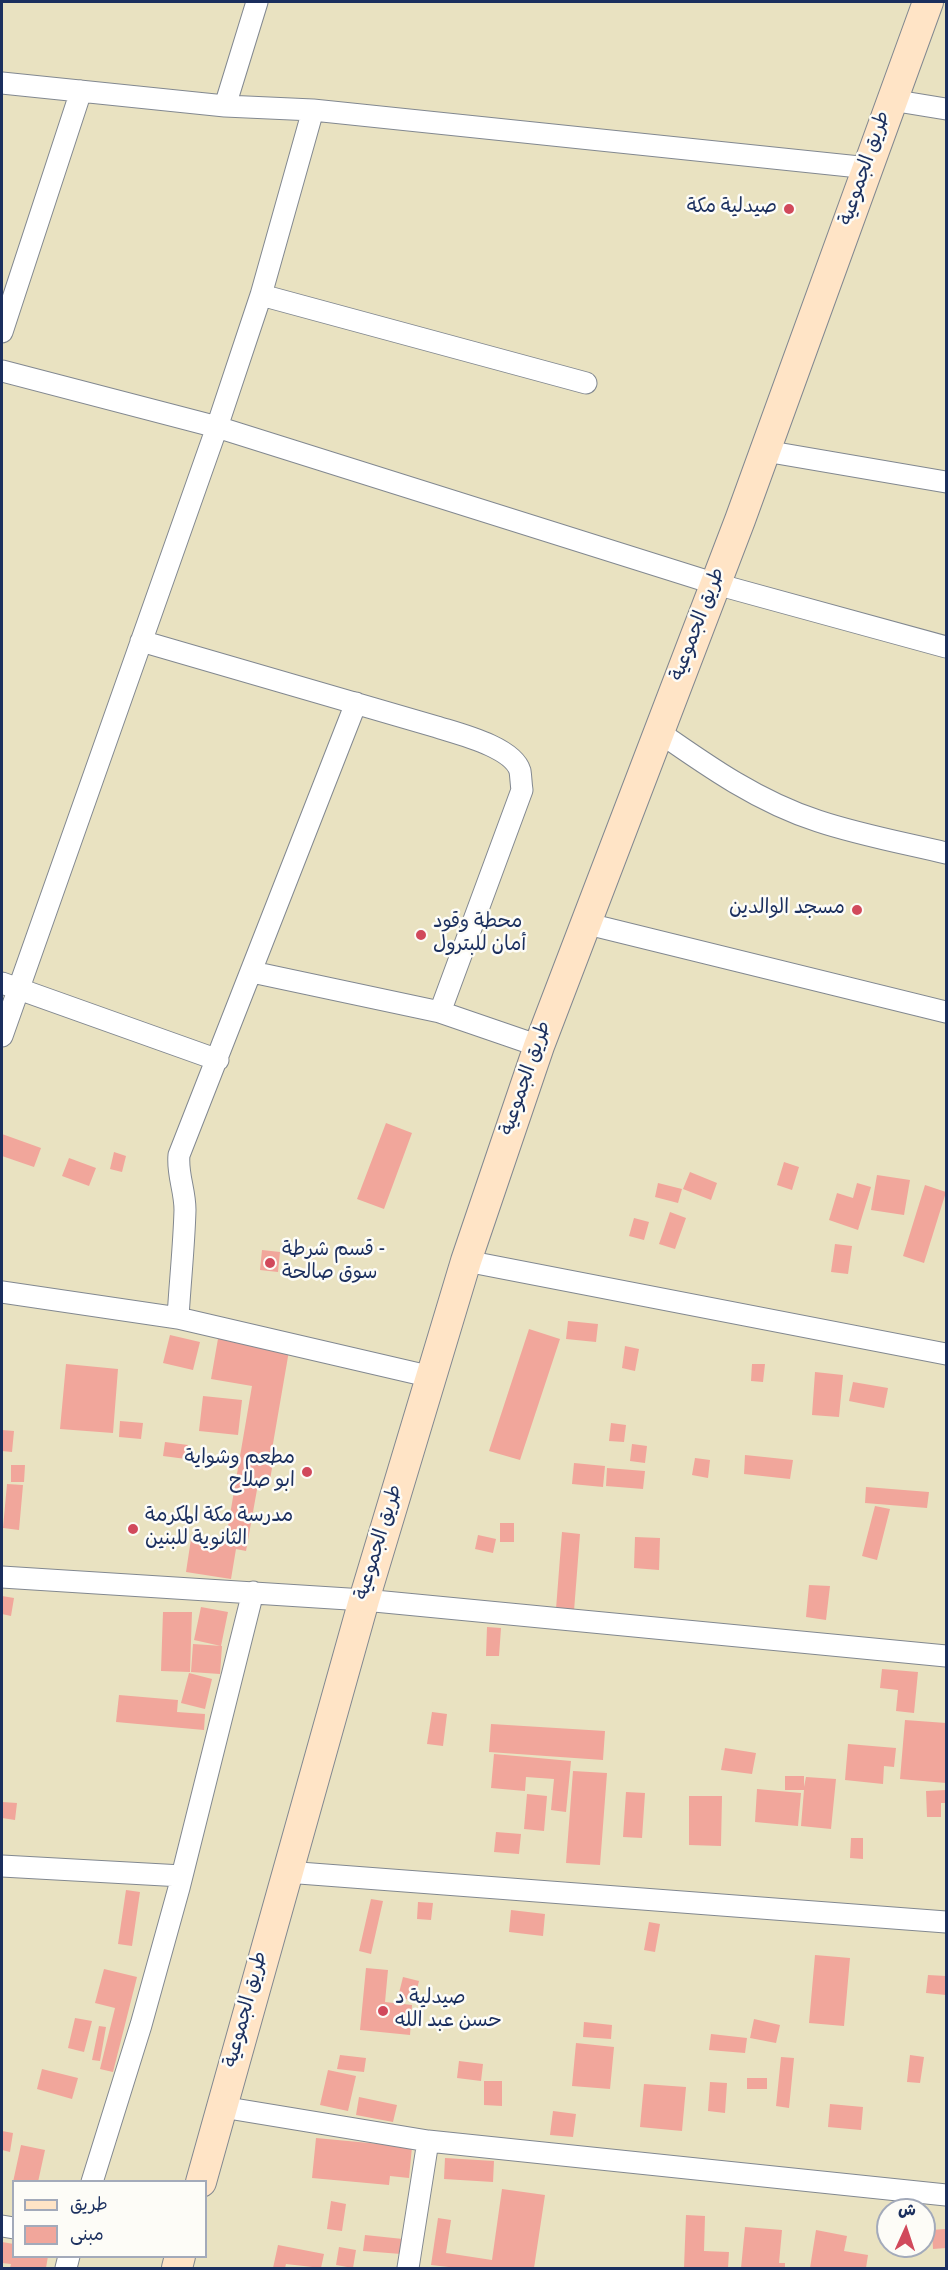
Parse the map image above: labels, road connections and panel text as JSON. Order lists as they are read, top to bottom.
{
  "streets": {
    "main road": ["طريق الجموعية"]
  },
  "places": [
    "صيدلية مكة",
    "مسجد الوالدين",
    "محطة وقود أمان للبترول",
    "قسم شرطة - سوق صالحة",
    "مطعم وشواية ابو صلاح",
    "مدرسة مكة المكرمة الثانوية للبنين",
    "صيدلية د حسن عبد الله"
  ],
  "legend": ["طريق", "مبنى"],
  "north": "top"
}
